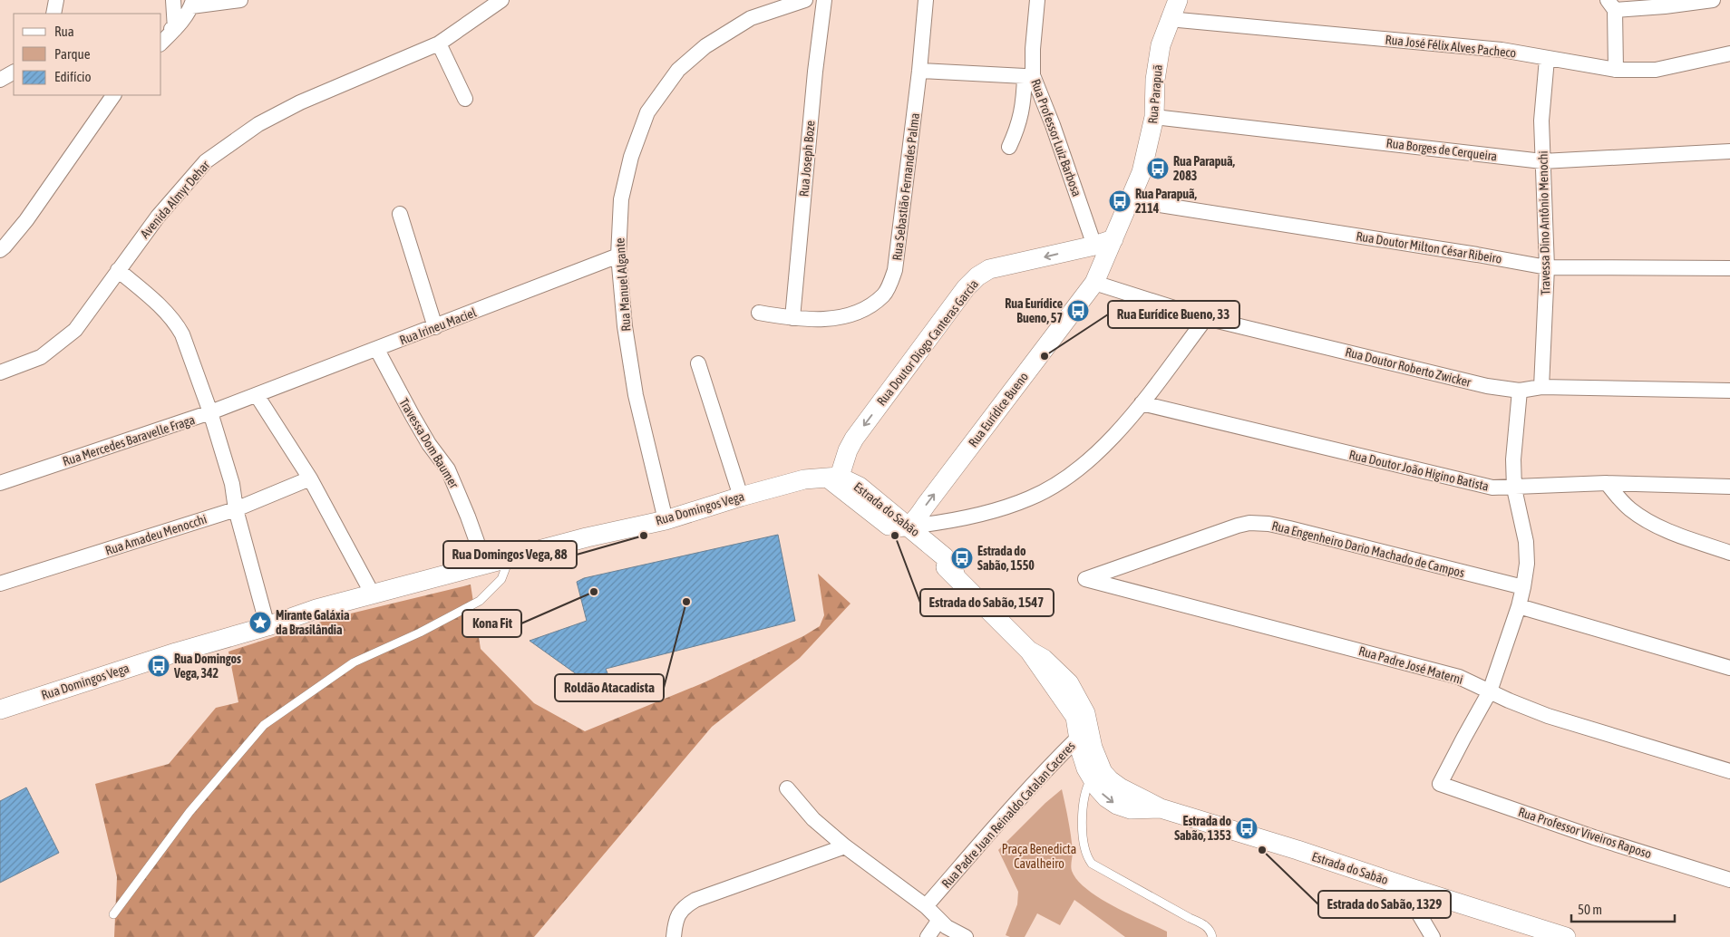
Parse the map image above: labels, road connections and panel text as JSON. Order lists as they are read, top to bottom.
{
  "streets": {
    "street": [
      "Rua José Félix Alves Pacheco",
      "Rua Parapuã",
      "Rua Professor Luiz Barbosa",
      "Rua Borges de Cerqueira",
      "Rua Joseph Boze",
      "Rua Sebastião Fernandes Palma",
      "Avenida Almyr Dehar",
      "Travessa Dino Antônio Menochi",
      "Rua Doutor Milton César Ribeiro",
      "Rua Manuel Algante",
      "Rua Irineu Maciel",
      "Rua Doutor Diogo Canteras Garcia",
      "Rua Doutor Roberto Zwicker",
      "Rua Eurídice Bueno",
      "Rua Mercedes Baravelle Fraga",
      "Travessa Dom Baumer",
      "Rua Doutor João Higino Batista",
      "Rua Domingos Vega",
      "Estrada do Sabão",
      "Rua Amadeu Menocchi",
      "Rua Engenheiro Dario Machado de Campos",
      "Rua Padre José Materni",
      "Rua Padre Juan Reinaldo Catalan Caceres",
      "Rua Professor Viveiros Raposo"
    ]
  },
  "crossings": [
    ["Rua José Félix Alves Pacheco", "Rua Parapuã"],
    ["Rua José Félix Alves Pacheco", "Travessa Dino Antônio Menochi"],
    ["Rua Parapuã", "Rua Borges de Cerqueira"],
    ["Rua Parapuã", "Rua Doutor Milton César Ribeiro"],
    ["Rua Parapuã", "Rua Doutor Diogo Canteras Garcia"],
    ["Rua Parapuã", "Rua Eurídice Bueno"],
    ["Rua Professor Luiz Barbosa", "Rua Doutor Diogo Canteras Garcia"],
    ["Rua Professor Luiz Barbosa", "Rua Eurídice Bueno"],
    ["Rua Borges de Cerqueira", "Travessa Dino Antônio Menochi"],
    ["Rua Joseph Boze", "Rua Sebastião Fernandes Palma"],
    ["Travessa Dino Antônio Menochi", "Rua Doutor Milton César Ribeiro"],
    ["Travessa Dino Antônio Menochi", "Rua Doutor Roberto Zwicker"],
    ["Rua Manuel Algante", "Rua Irineu Maciel"],
    ["Rua Manuel Algante", "Rua Domingos Vega"],
    ["Rua Irineu Maciel", "Rua Mercedes Baravelle Fraga"],
    ["Rua Irineu Maciel", "Travessa Dom Baumer"],
    ["Rua Doutor Diogo Canteras Garcia", "Rua Eurídice Bueno"],
    ["Rua Doutor Diogo Canteras Garcia", "Rua Domingos Vega"],
    ["Rua Doutor Diogo Canteras Garcia", "Estrada do Sabão"],
    ["Rua Doutor Roberto Zwicker", "Rua Eurídice Bueno"],
    ["Rua Eurídice Bueno", "Estrada do Sabão"],
    ["Travessa Dom Baumer", "Rua Domingos Vega"],
    ["Rua Domingos Vega", "Estrada do Sabão"],
    ["Estrada do Sabão", "Rua Padre Juan Reinaldo Catalan Caceres"],
    ["Rua Engenheiro Dario Machado de Campos", "Rua Padre José Materni"],
    ["Rua Padre José Materni", "Rua Professor Viveiros Raposo"]
  ],
  "one_way": ["Rua Doutor Diogo Canteras Garcia", "Rua Eurídice Bueno"],
  "parks": ["Praça Benedicta Cavalheiro"],
  "places": {
    "bus stop": [
      "Rua Parapuã, 2083",
      "Rua Parapuã, 2114",
      "Rua Eurídice Bueno, 57",
      "Estrada do Sabão, 1550",
      "Rua Domingos Vega, 342",
      "Estrada do Sabão, 1353"
    ],
    "other": [
      "Rua Eurídice Bueno, 33",
      "Rua Domingos Vega, 88",
      "Estrada do Sabão, 1547",
      "Kona Fit",
      "Roldão Atacadista",
      "Estrada do Sabão, 1329"
    ],
    "place": ["Mirante Galáxia da Brasilândia"]
  },
  "legend": ["Rua", "Parque", "Edifício"],
  "scale_bar": "50 m"
}
